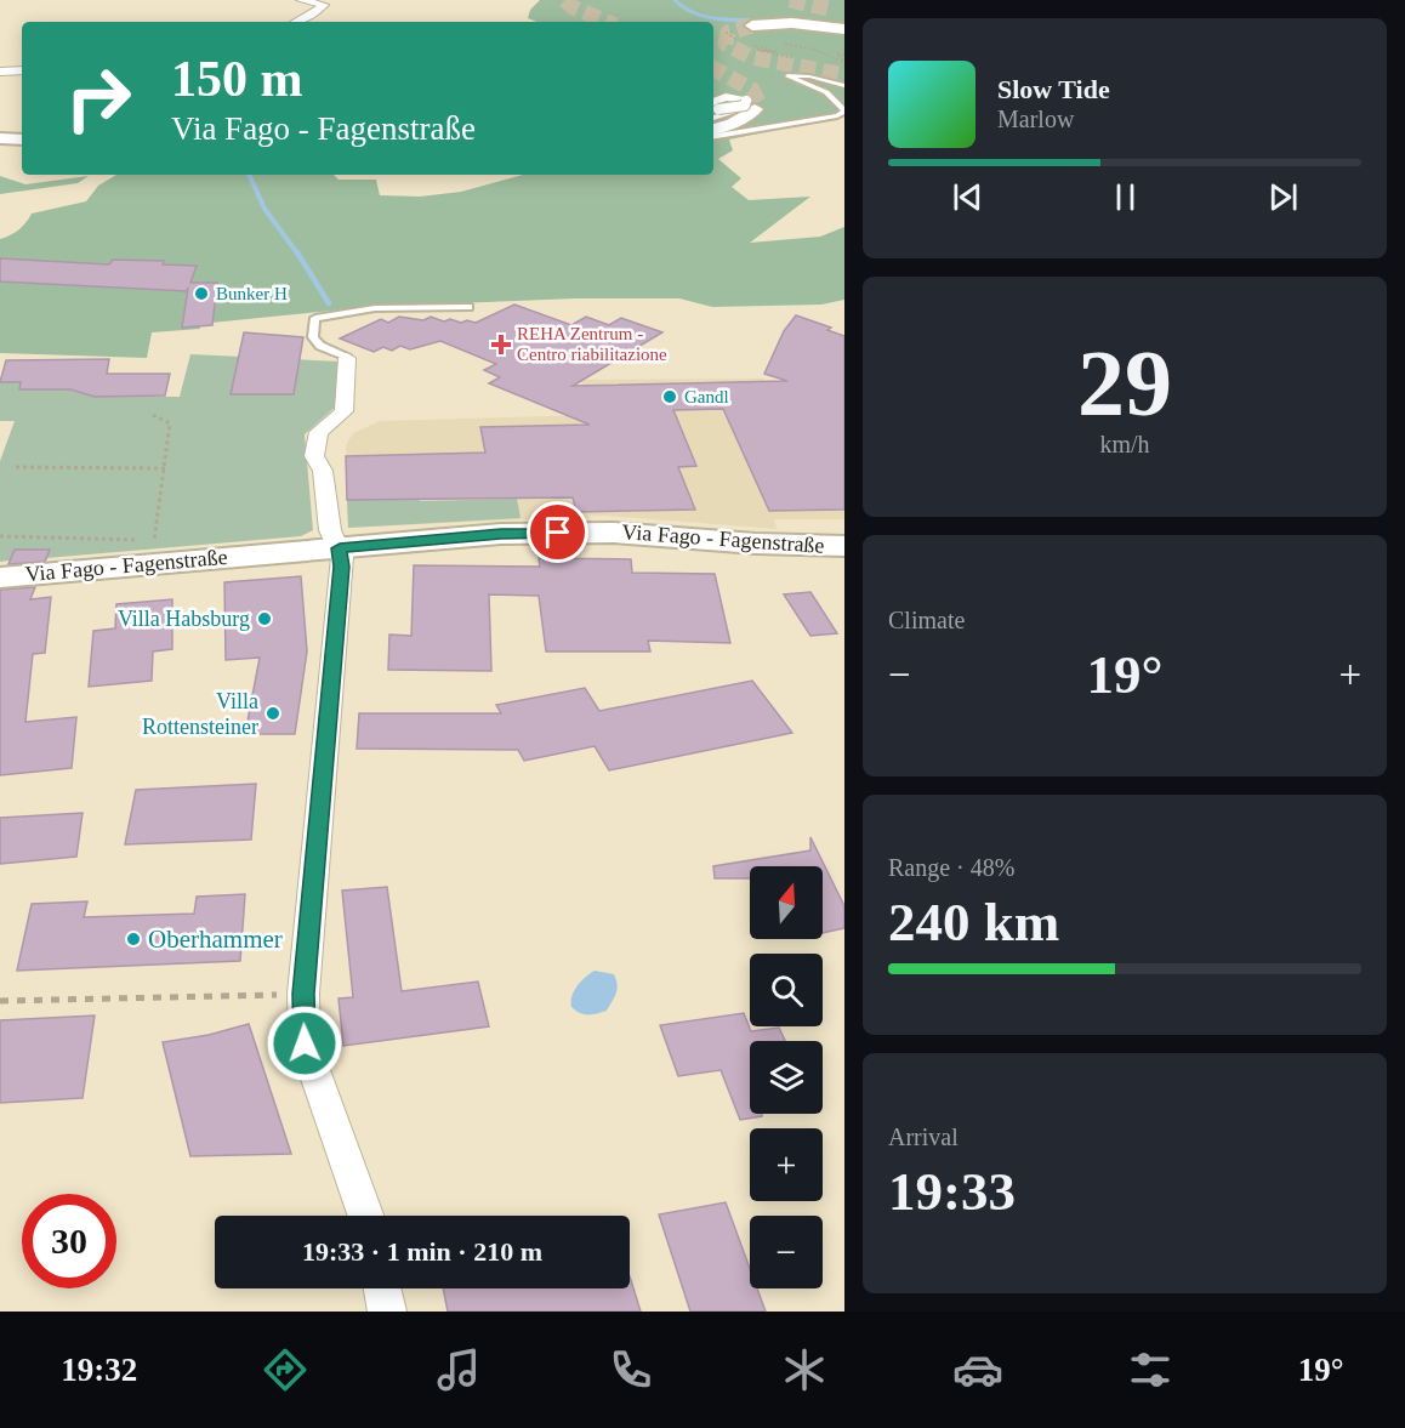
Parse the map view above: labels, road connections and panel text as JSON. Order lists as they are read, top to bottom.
{
  "streets": {
    "street": ["Via Fago - Fagenstraße"]
  },
  "places": {
    "other": [
      "Bunker H",
      "Gandl",
      "Villa Habsburg",
      "Villa Rottensteiner",
      "Oberhammer"
    ],
    "health": ["REHA Zentrum - Centro riabilitazione"]
  },
  "north": "top",
  "page": {
    "turn": ["150 m", "Via Fago - Fagenstraße"],
    "song": ["Slow Tide", "Marlow"],
    "tile": [
      ["29", "km/h"],
      "Climate",
      ["Range · 48%", "240 km"],
      ["Arrival", "19:33"]
    ],
    "heat": ["−", "19°", "+"],
    "map_buttons": ["+", "−"],
    "limit": "30",
    "trip": "19:33 · 1 min · 210 m",
    "tabs": ["19:32", "19°"]
  }
}
